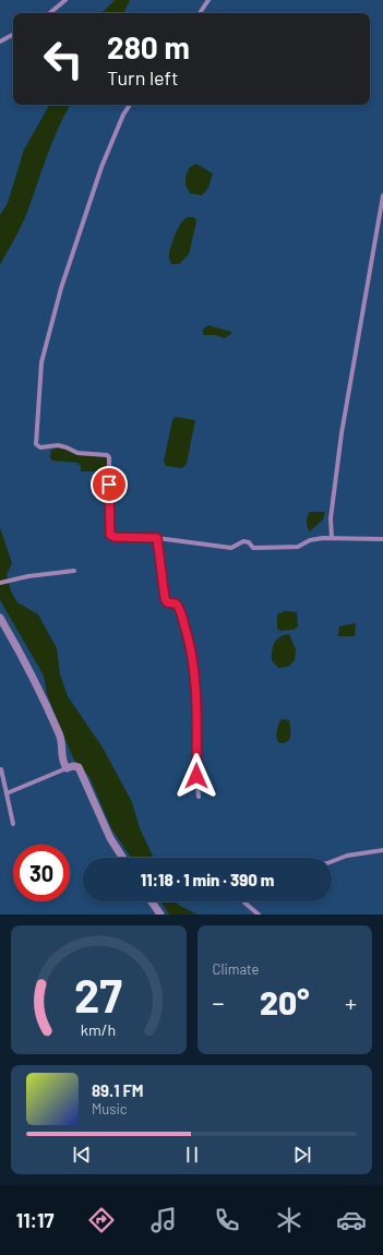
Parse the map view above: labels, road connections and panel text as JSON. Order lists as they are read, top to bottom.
{
  "page": {
    "turn": ["280 m", "Turn left"],
    "limit": "30",
    "trip": "11:18 · 1 min · 390 m",
    "tile": "Climate",
    "heat": ["−", "20°", "+"],
    "song": ["89.1 FM", "Music"],
    "tabs": "11:17",
    "gauge": ["27", "km/h"]
  }
}
